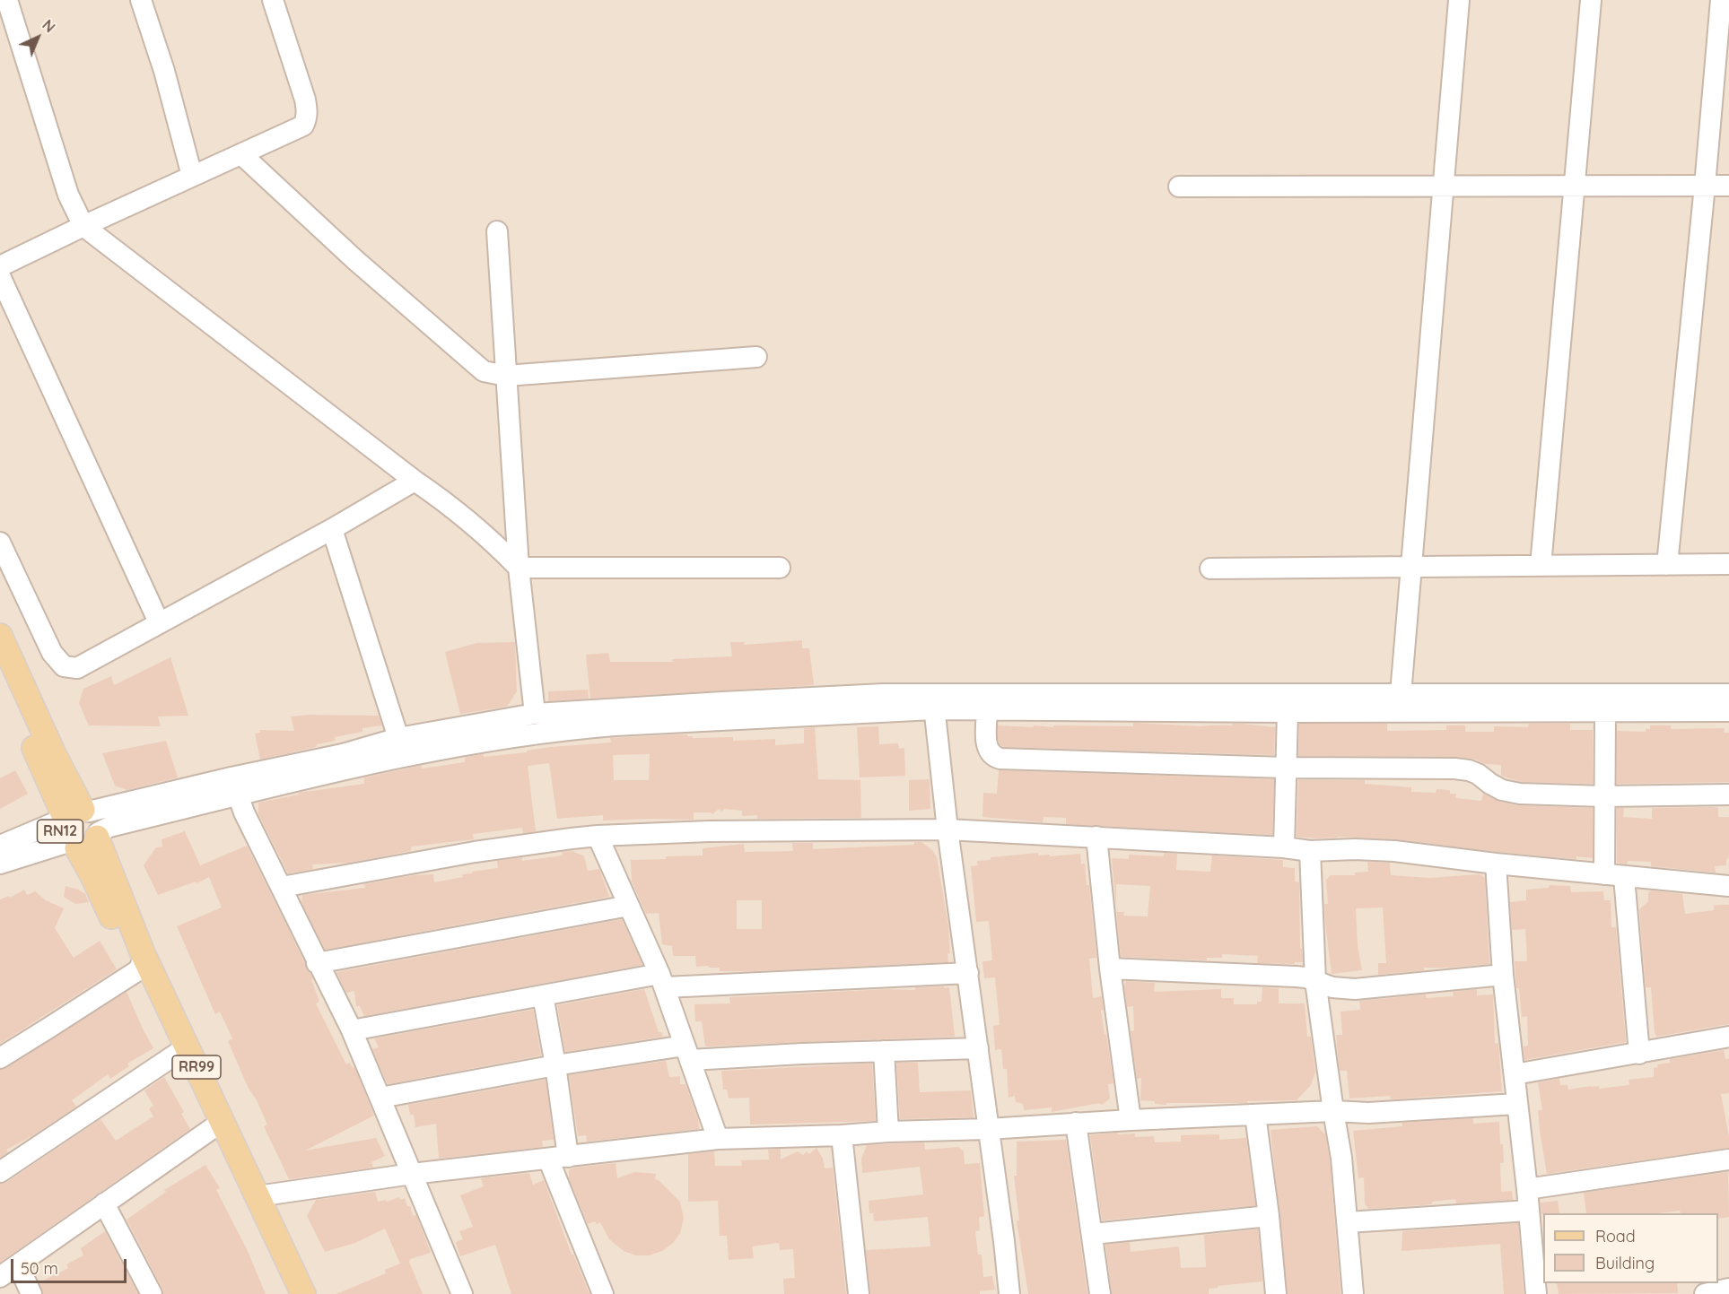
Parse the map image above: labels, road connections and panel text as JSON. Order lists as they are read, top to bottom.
{
  "streets": {
    "main road": ["RR99"]
  },
  "legend": ["Road", "Building"],
  "scale_bar": "50 m",
  "north": "top right"
}
